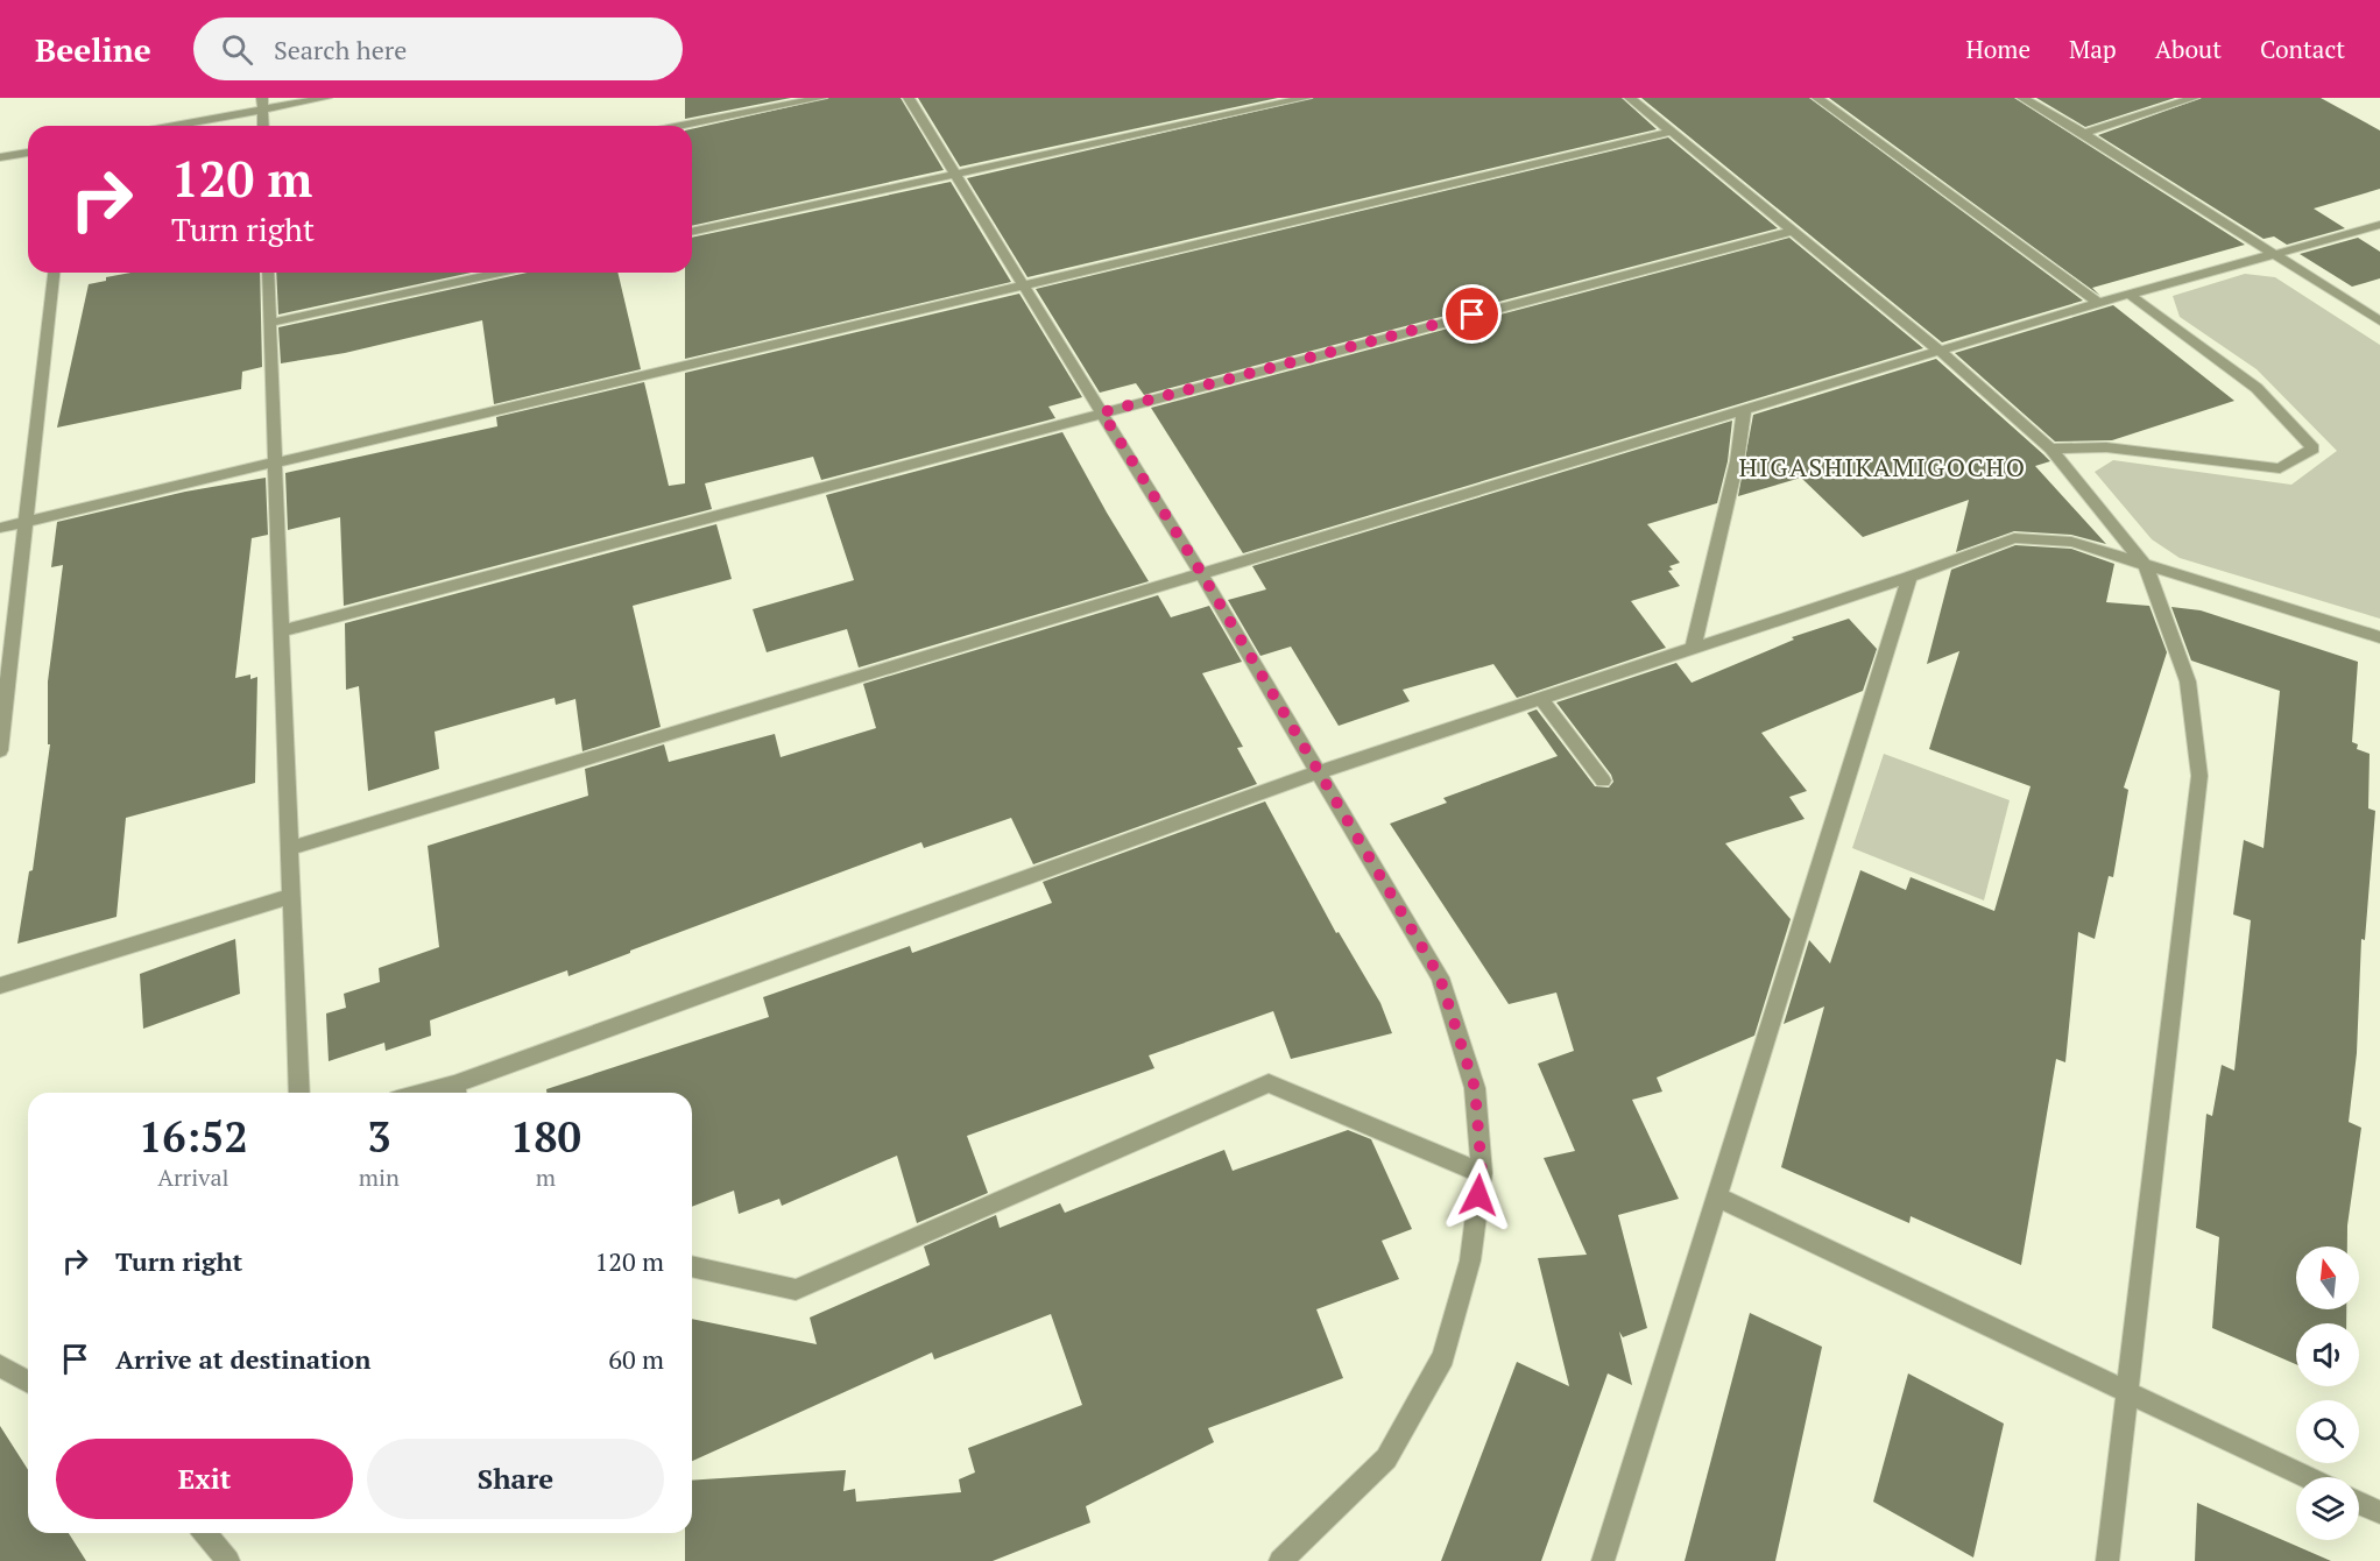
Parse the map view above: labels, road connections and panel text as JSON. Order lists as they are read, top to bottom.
{
  "districts": ["HIGASHIKAMIGOCHO"],
  "north": "top",
  "page": {
    "header": "Beeline",
    "search": "Search here",
    "nav": [
      "Home",
      "Map",
      "About",
      "Contact"
    ],
    "turn": ["120 m", "Turn right"],
    "eta": [
      "16:52",
      "Arrival",
      "3",
      "min",
      "180",
      "m"
    ],
    "list": [
      {
        "name": "Turn right",
        "value": "120 m"
      },
      {
        "name": "Arrive at destination",
        "value": "60 m"
      }
    ],
    "buttons": ["Exit", "Share"]
  }
}
